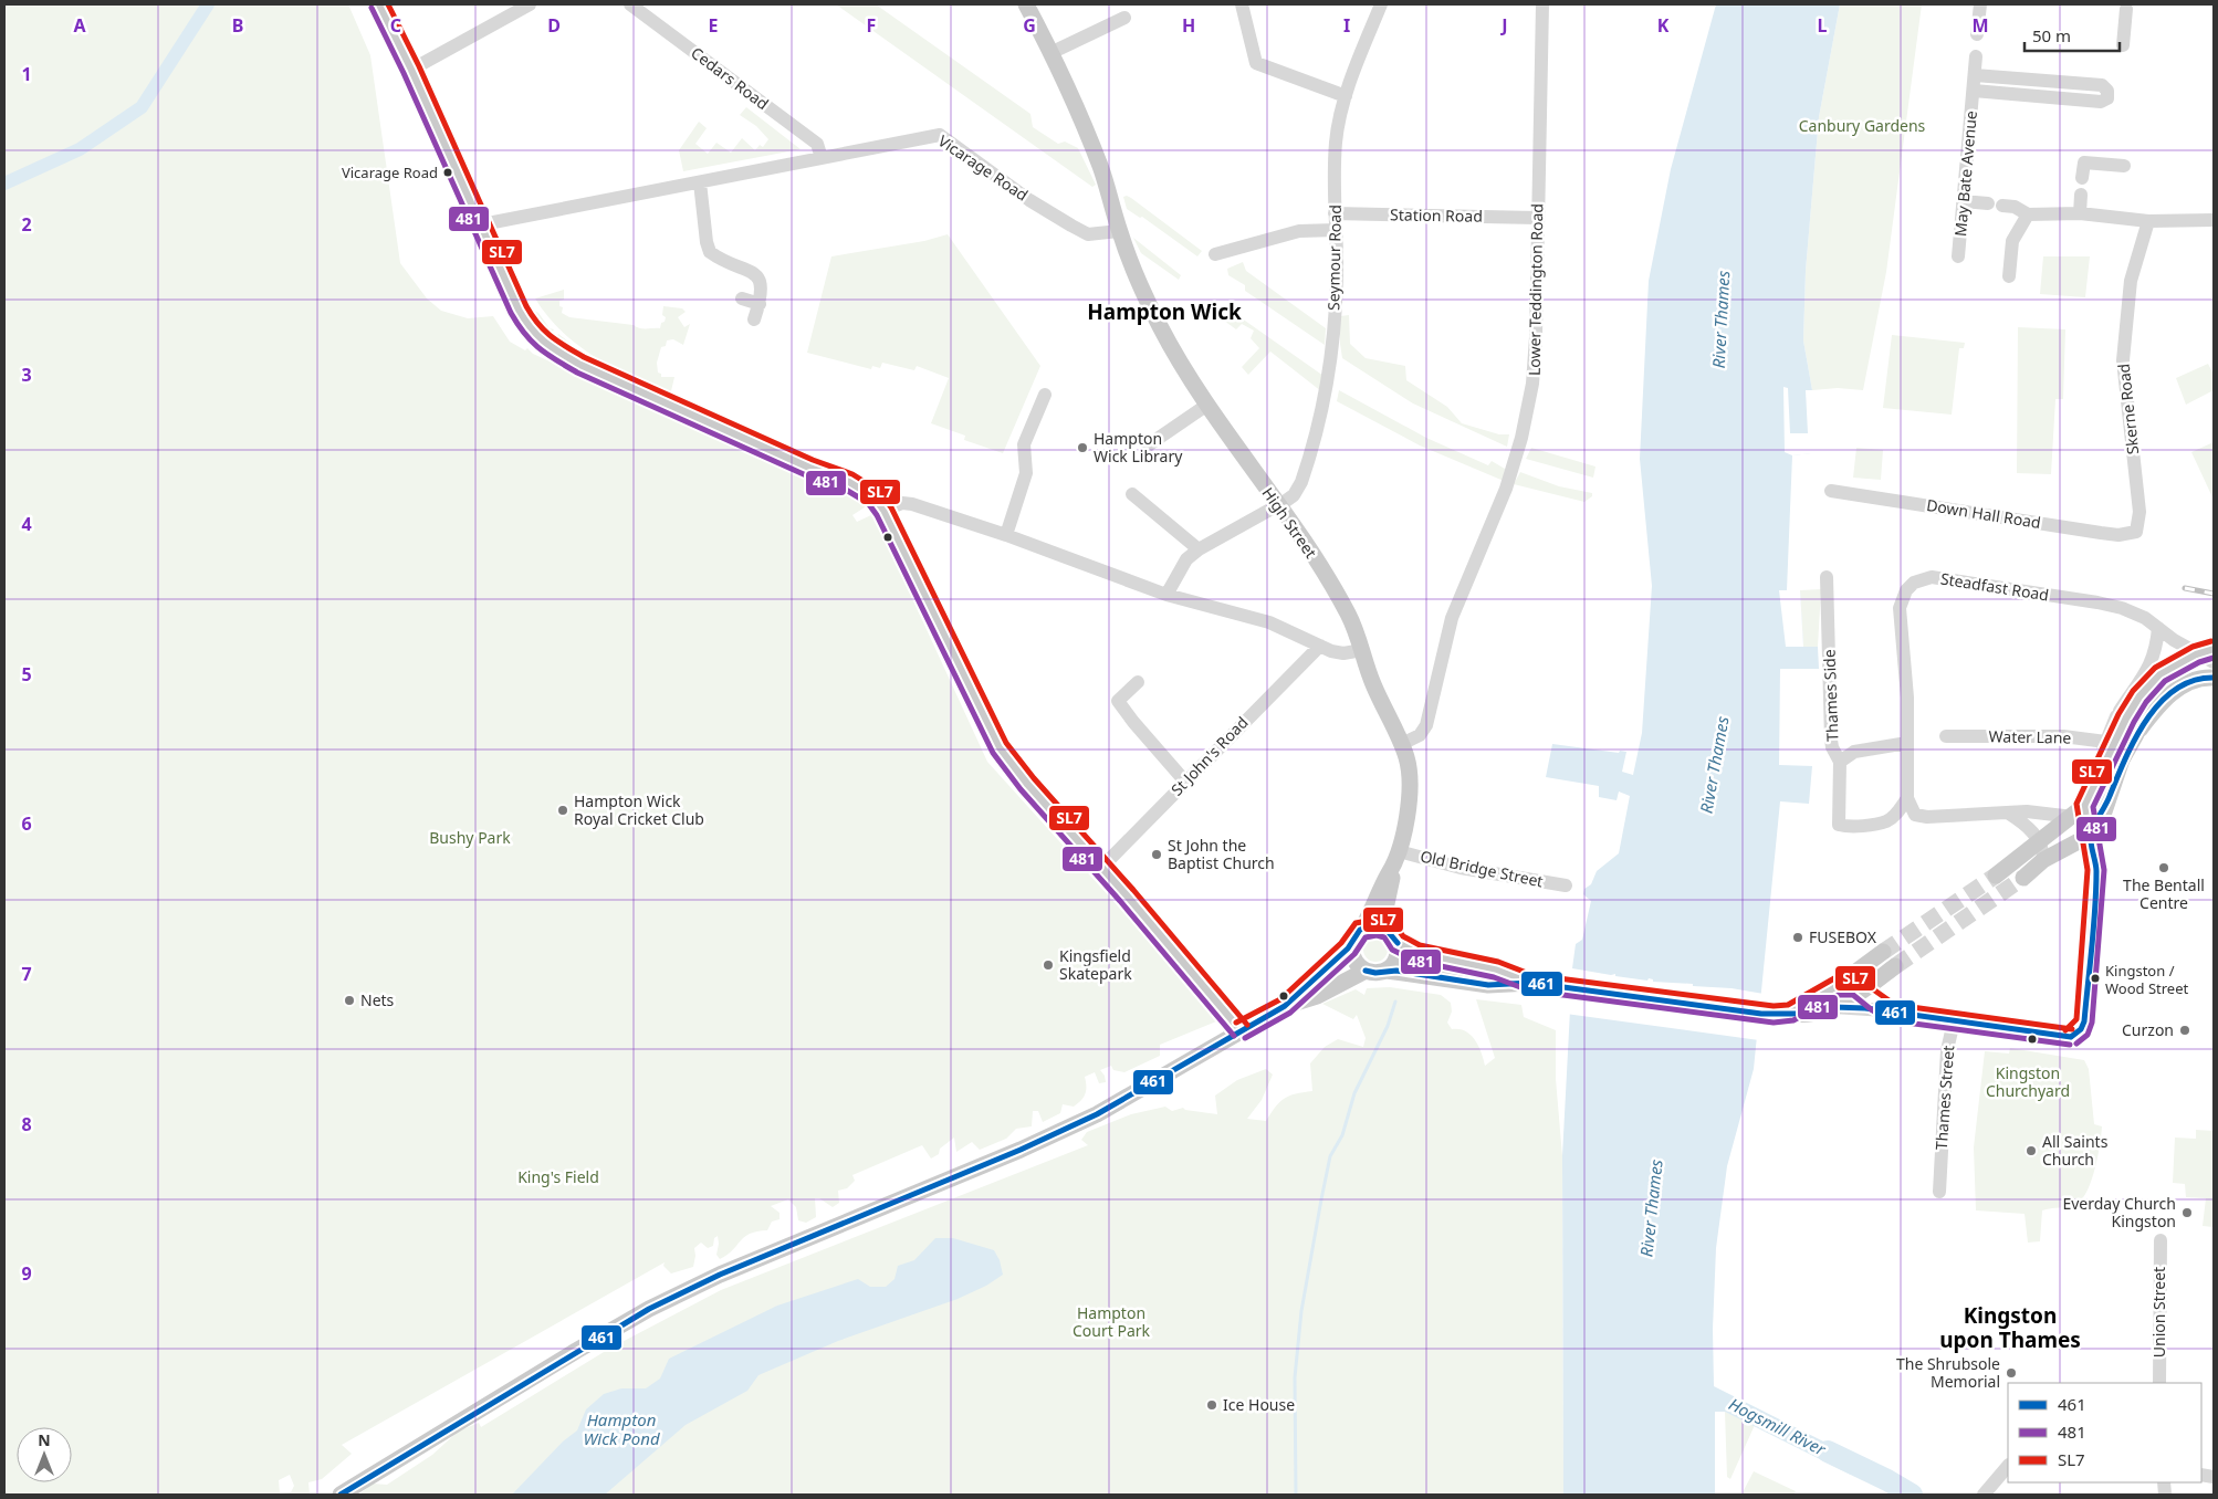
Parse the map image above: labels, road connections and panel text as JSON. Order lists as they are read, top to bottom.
{
  "streets": {
    "main road": ["High Street"],
    "street": [
      "Cedars Road",
      "Vicarage Road",
      "May Bate Avenue",
      "Station Road",
      "Seymour Road",
      "Lower Teddington Road",
      "Skerne Road",
      "Down Hall Road",
      "Steadfast Road",
      "Thames Side",
      "Water Lane",
      "St John's Road",
      "Old Bridge Street",
      "Thames Street",
      "Union Street"
    ]
  },
  "crossings": [
    ["Cedars Road", "Vicarage Road"],
    ["Vicarage Road", "High Street"],
    ["Station Road", "Seymour Road"],
    ["Station Road", "Lower Teddington Road"],
    ["Seymour Road", "High Street"],
    ["Lower Teddington Road", "High Street"],
    ["Skerne Road", "Down Hall Road"],
    ["High Street", "Old Bridge Street"],
    ["Steadfast Road", "Thames Side"]
  ],
  "districts": ["Hampton Wick", "Kingston upon Thames"],
  "water": ["River Thames", "Hampton Wick Pond", "Hogsmill River"],
  "parks": [
    "Canbury Gardens",
    "Bushy Park",
    "Kingston Churchyard",
    "King's Field",
    "Hampton Court Park"
  ],
  "places": [
    "Vicarage Road",
    "Hampton Wick Library",
    "Hampton Wick Royal Cricket Club",
    "St John the Baptist Church",
    "The Bentall Centre",
    "FUSEBOX",
    "Kingsfield Skatepark",
    "Kingston / Wood Street",
    "Nets",
    "Curzon",
    "All Saints Church",
    "Everday Church Kingston",
    "The Shrubsole Memorial",
    "Ice House"
  ],
  "lines": ["transit line SL7", "transit line 481", "transit line 461"],
  "legend": ["461", "481", "SL7"],
  "scale_bar": "50 m",
  "north": "top",
  "grid": {
    "columns": [
      "A",
      "B",
      "C",
      "D",
      "E",
      "F",
      "G",
      "H",
      "I",
      "J",
      "K",
      "L",
      "M"
    ],
    "rows": [
      "1",
      "2",
      "3",
      "4",
      "5",
      "6",
      "7",
      "8",
      "9"
    ]
  }
}
